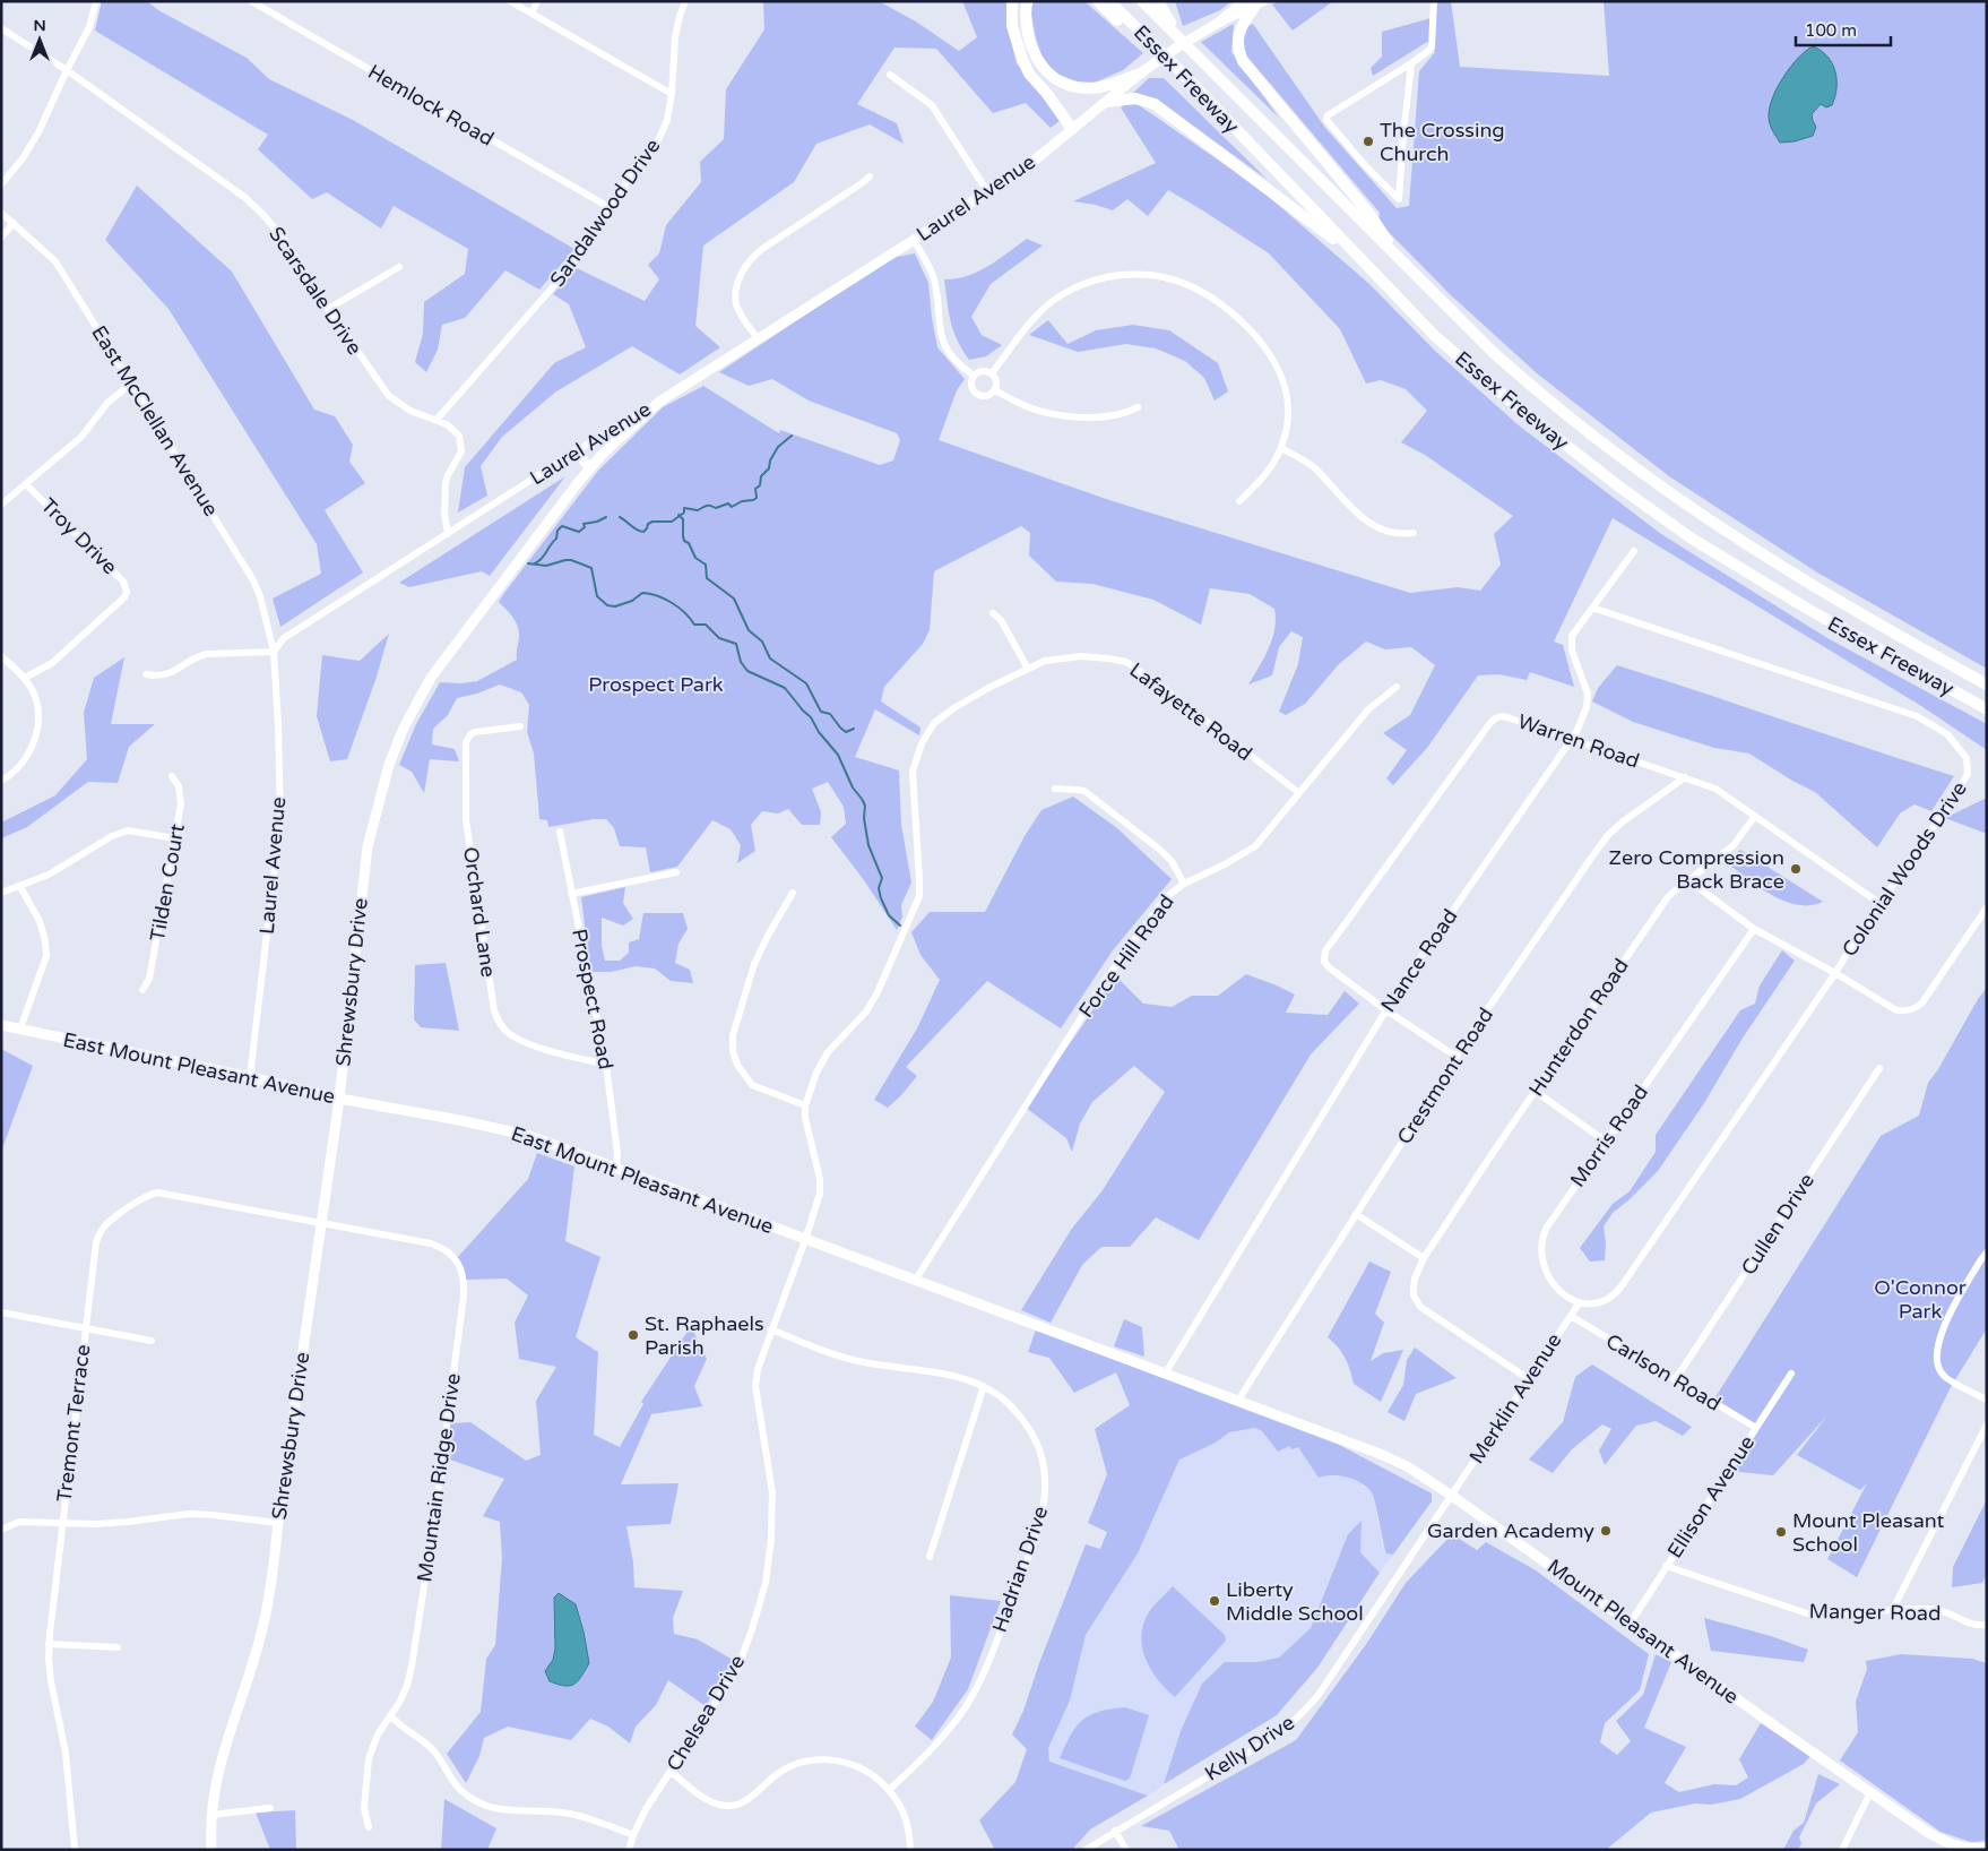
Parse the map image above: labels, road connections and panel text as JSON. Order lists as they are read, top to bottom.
{
  "streets": {
    "highway": ["Essex Freeway"],
    "main road": [
      "Laurel Avenue",
      "Shrewsbury Drive",
      "East Mount Pleasant Avenue",
      "Mount Pleasant Avenue"
    ],
    "street": [
      "Hemlock Road",
      "Sandalwood Drive",
      "Scarsdale Drive",
      "East McClellan Avenue",
      "Troy Drive",
      "Lafayette Road",
      "Warren Road",
      "Colonial Woods Drive",
      "Tilden Court",
      "Orchard Lane",
      "Force Hill Road",
      "Nance Road",
      "Prospect Road",
      "Hunterdon Road",
      "Crestmont Road",
      "Morris Road",
      "Cullen Drive",
      "Carlson Road",
      "Merklin Avenue",
      "Tremont Terrace",
      "Mountain Ridge Drive",
      "Ellison Avenue",
      "Hadrian Drive",
      "Manger Road",
      "Chelsea Drive",
      "Kelly Drive"
    ]
  },
  "crossings": [
    ["Hemlock Road", "Sandalwood Drive"],
    ["Laurel Avenue", "Scarsdale Drive"],
    ["Laurel Avenue", "East McClellan Avenue"],
    ["Laurel Avenue", "Shrewsbury Drive"],
    ["Laurel Avenue", "East Mount Pleasant Avenue"],
    ["Sandalwood Drive", "Scarsdale Drive"],
    ["Lafayette Road", "Force Hill Road"],
    ["Lafayette Road", "East Mount Pleasant Avenue"],
    ["Lafayette Road", "Chelsea Drive"],
    ["Warren Road", "Colonial Woods Drive"],
    ["Warren Road", "Nance Road"],
    ["Warren Road", "Hunterdon Road"],
    ["Warren Road", "Crestmont Road"],
    ["Colonial Woods Drive", "Nance Road"],
    ["Colonial Woods Drive", "Morris Road"],
    ["Colonial Woods Drive", "Merklin Avenue"],
    ["Orchard Lane", "Prospect Road"],
    ["Force Hill Road", "East Mount Pleasant Avenue"],
    ["Nance Road", "East Mount Pleasant Avenue"],
    ["Nance Road", "Mount Pleasant Avenue"],
    ["Shrewsbury Drive", "East Mount Pleasant Avenue"],
    ["Shrewsbury Drive", "Tremont Terrace"],
    ["Shrewsbury Drive", "Mountain Ridge Drive"],
    ["Prospect Road", "East Mount Pleasant Avenue"],
    ["Hunterdon Road", "Merklin Avenue"],
    ["East Mount Pleasant Avenue", "Mount Pleasant Avenue"],
    ["East Mount Pleasant Avenue", "Chelsea Drive"],
    ["Crestmont Road", "Mount Pleasant Avenue"],
    ["Morris Road", "Merklin Avenue"],
    ["Cullen Drive", "Carlson Road"],
    ["Carlson Road", "Merklin Avenue"],
    ["Carlson Road", "Ellison Avenue"],
    ["Merklin Avenue", "Mount Pleasant Avenue"],
    ["Merklin Avenue", "Kelly Drive"],
    ["Tremont Terrace", "Mountain Ridge Drive"],
    ["Ellison Avenue", "Manger Road"],
    ["Ellison Avenue", "Mount Pleasant Avenue"],
    ["Hadrian Drive", "Chelsea Drive"],
    ["Mount Pleasant Avenue", "Kelly Drive"]
  ],
  "parks": ["Prospect Park", "O'Connor Park"],
  "places": [
    "The Crossing Church",
    "Zero Compression Back Brace",
    "St. Raphaels Parish",
    "Garden Academy",
    "Mount Pleasant School",
    "Liberty Middle School"
  ],
  "scale_bar": "100 m",
  "north": "top"
}
